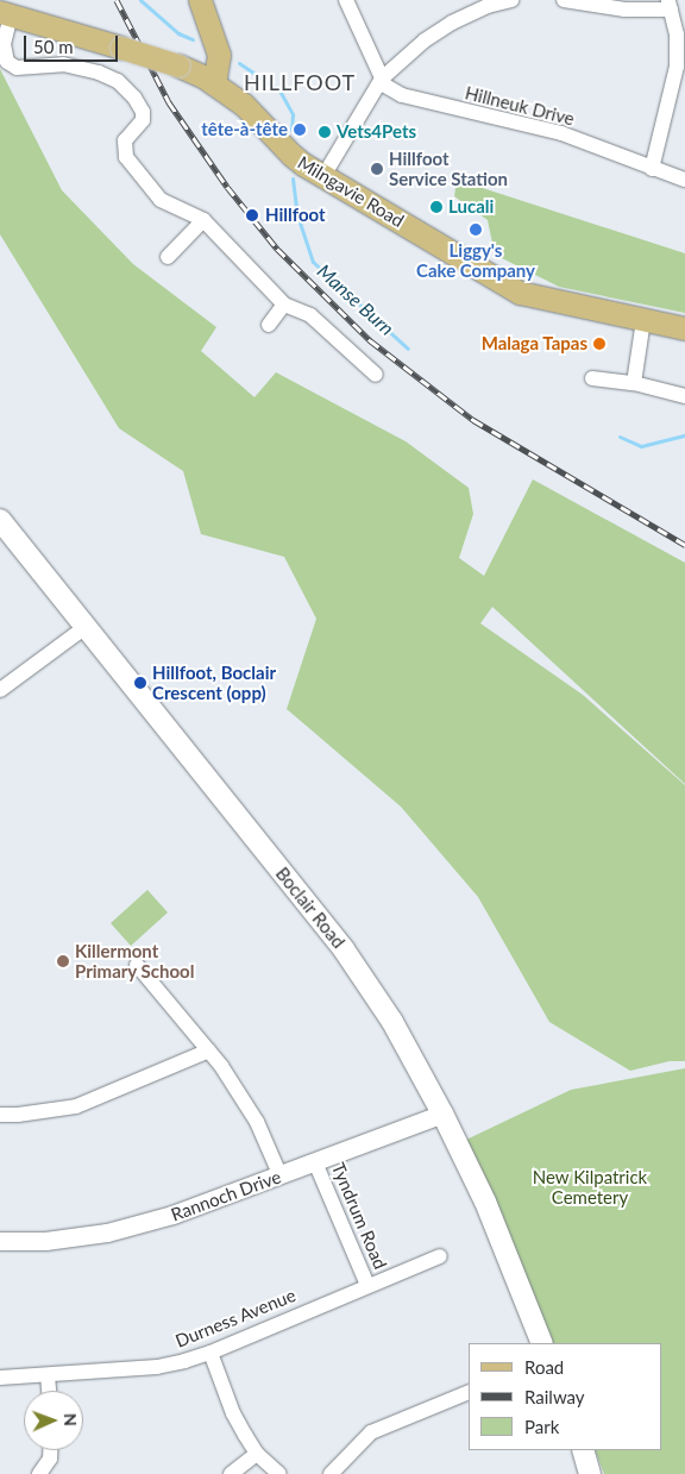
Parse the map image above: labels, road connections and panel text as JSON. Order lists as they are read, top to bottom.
{
  "streets": {
    "main road": ["Milngavie Road", "Boclair Road"],
    "street": [
      "Hillneuk Drive",
      "Rannoch Drive",
      "Tyndrum Road",
      "Durness Avenue"
    ]
  },
  "crossings": [
    ["Boclair Road", "Rannoch Drive"],
    ["Rannoch Drive", "Tyndrum Road"],
    ["Tyndrum Road", "Durness Avenue"]
  ],
  "districts": ["HILLFOOT"],
  "water": ["Manse Burn"],
  "parks": ["New Kilpatrick Cemetery"],
  "places": [
    "tête-à-tête",
    "Vets4Pets",
    "Hillfoot Service Station",
    "Lucali",
    "Hillfoot",
    "Liggy's Cake Company",
    "Malaga Tapas",
    "Hillfoot, Boclair Crescent (opp)",
    "Killermont Primary School"
  ],
  "legend": ["Road", "Railway", "Park"],
  "scale_bar": "50 m",
  "north": "right"
}
